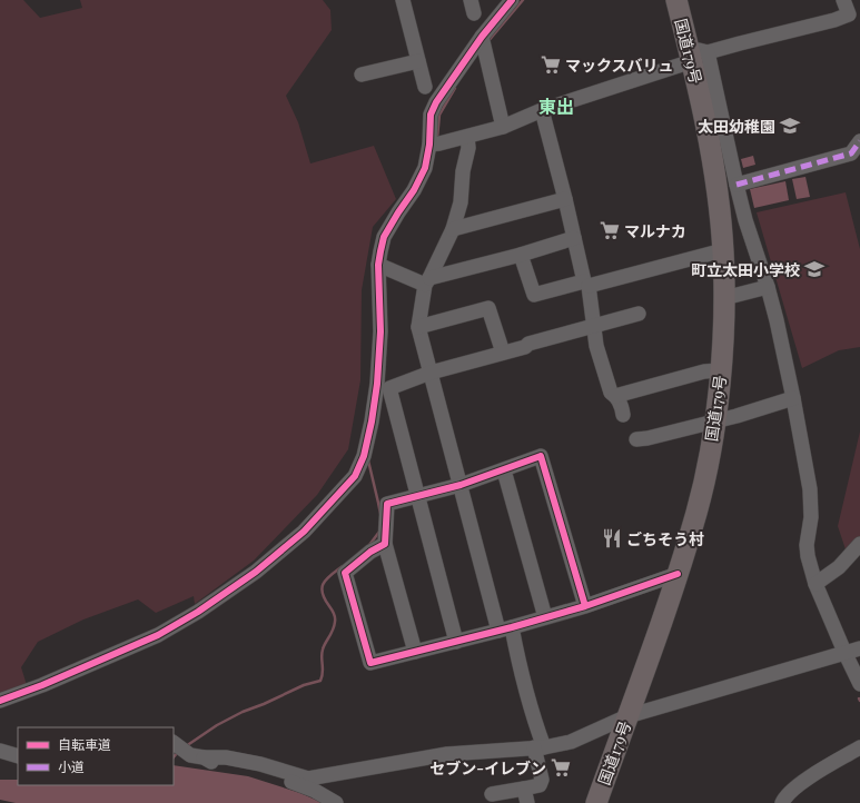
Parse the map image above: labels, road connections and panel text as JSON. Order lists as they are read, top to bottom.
{
  "streets": {
    "highway": ["国道179号"]
  },
  "districts": ["東出"],
  "places": {
    "supermarket": ["マックスバリュ", "マルナカ", "セブン-イレブン"],
    "school or university": ["太田幼稚園", "町立太田小学校"],
    "restaurant": ["ごちそう村"]
  },
  "legend": ["自転車道", "小道"]
}
